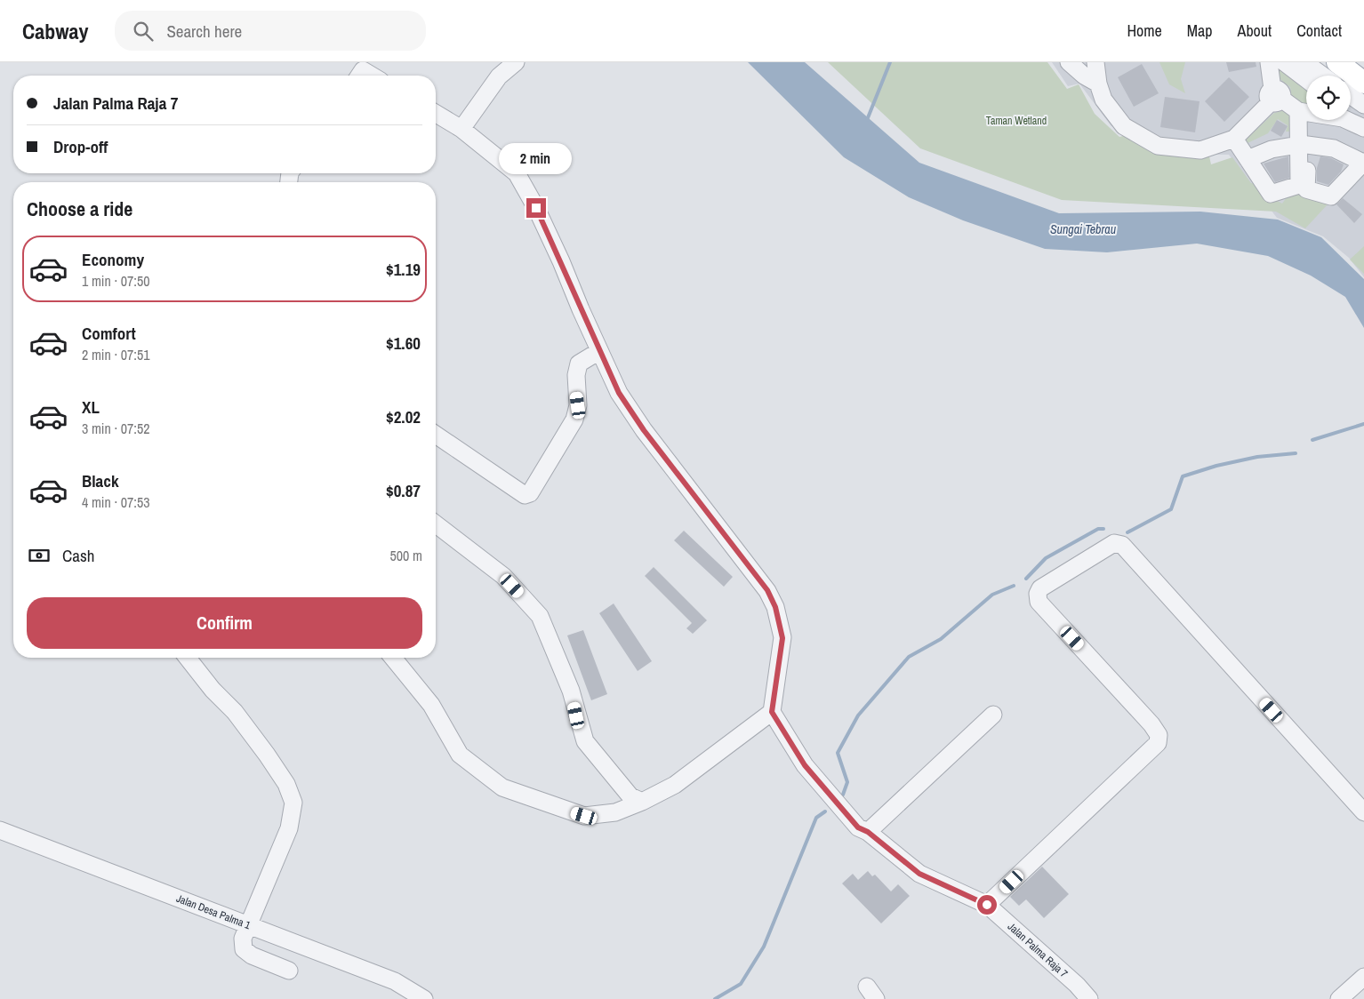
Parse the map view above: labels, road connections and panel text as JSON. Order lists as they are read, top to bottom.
{
  "streets": {
    "street": ["Jalan Desa Palma 1", "Jalan Palma Raja 7"]
  },
  "water": ["Sungai Tebrau"],
  "parks": ["Taman Wetland"],
  "page": {
    "header": "Cabway",
    "search": "Search here",
    "nav": [
      "Home",
      "Map",
      "About",
      "Contact"
    ],
    "banner": ["Jalan Palma Raja 7", "Drop-off"],
    "bubble": "2 min",
    "heading": "Choose a ride",
    "list": [
      {
        "name": "Economy",
        "note": "1 min · 07:50",
        "value": "$1.19"
      },
      {
        "name": "Comfort",
        "note": "2 min · 07:51",
        "value": "$1.60"
      },
      {
        "name": "XL",
        "note": "3 min · 07:52",
        "value": "$2.02"
      },
      {
        "name": "Black",
        "note": "4 min · 07:53",
        "value": "$0.87"
      }
    ],
    "pay": ["Cash", "500 m"],
    "buttons": "Confirm"
  }
}
